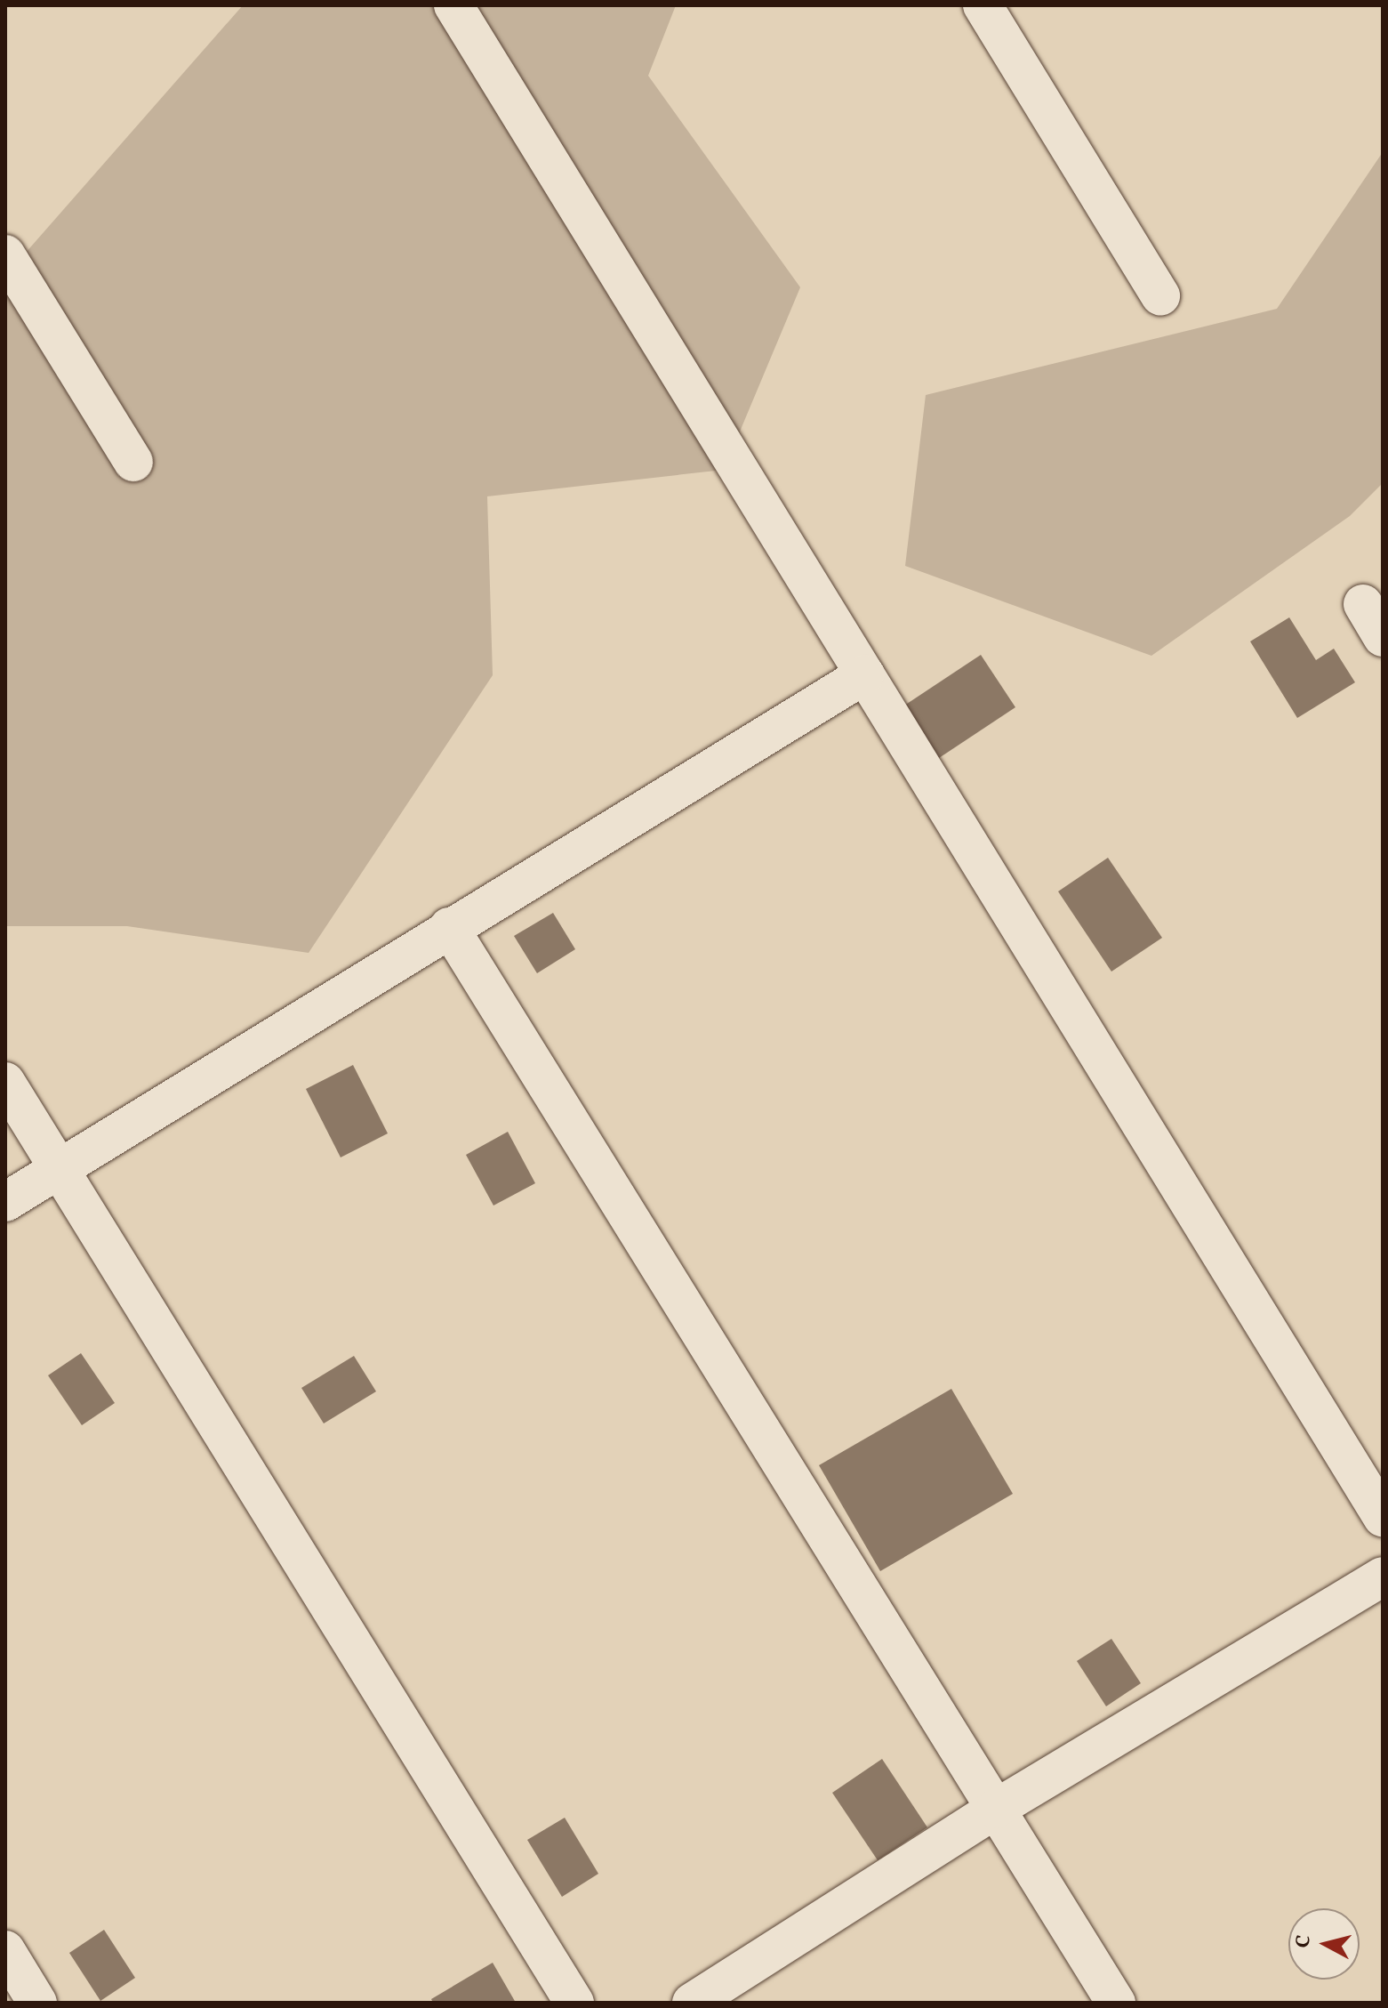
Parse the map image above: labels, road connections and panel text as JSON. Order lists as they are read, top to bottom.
{
  "north": "left"
}
